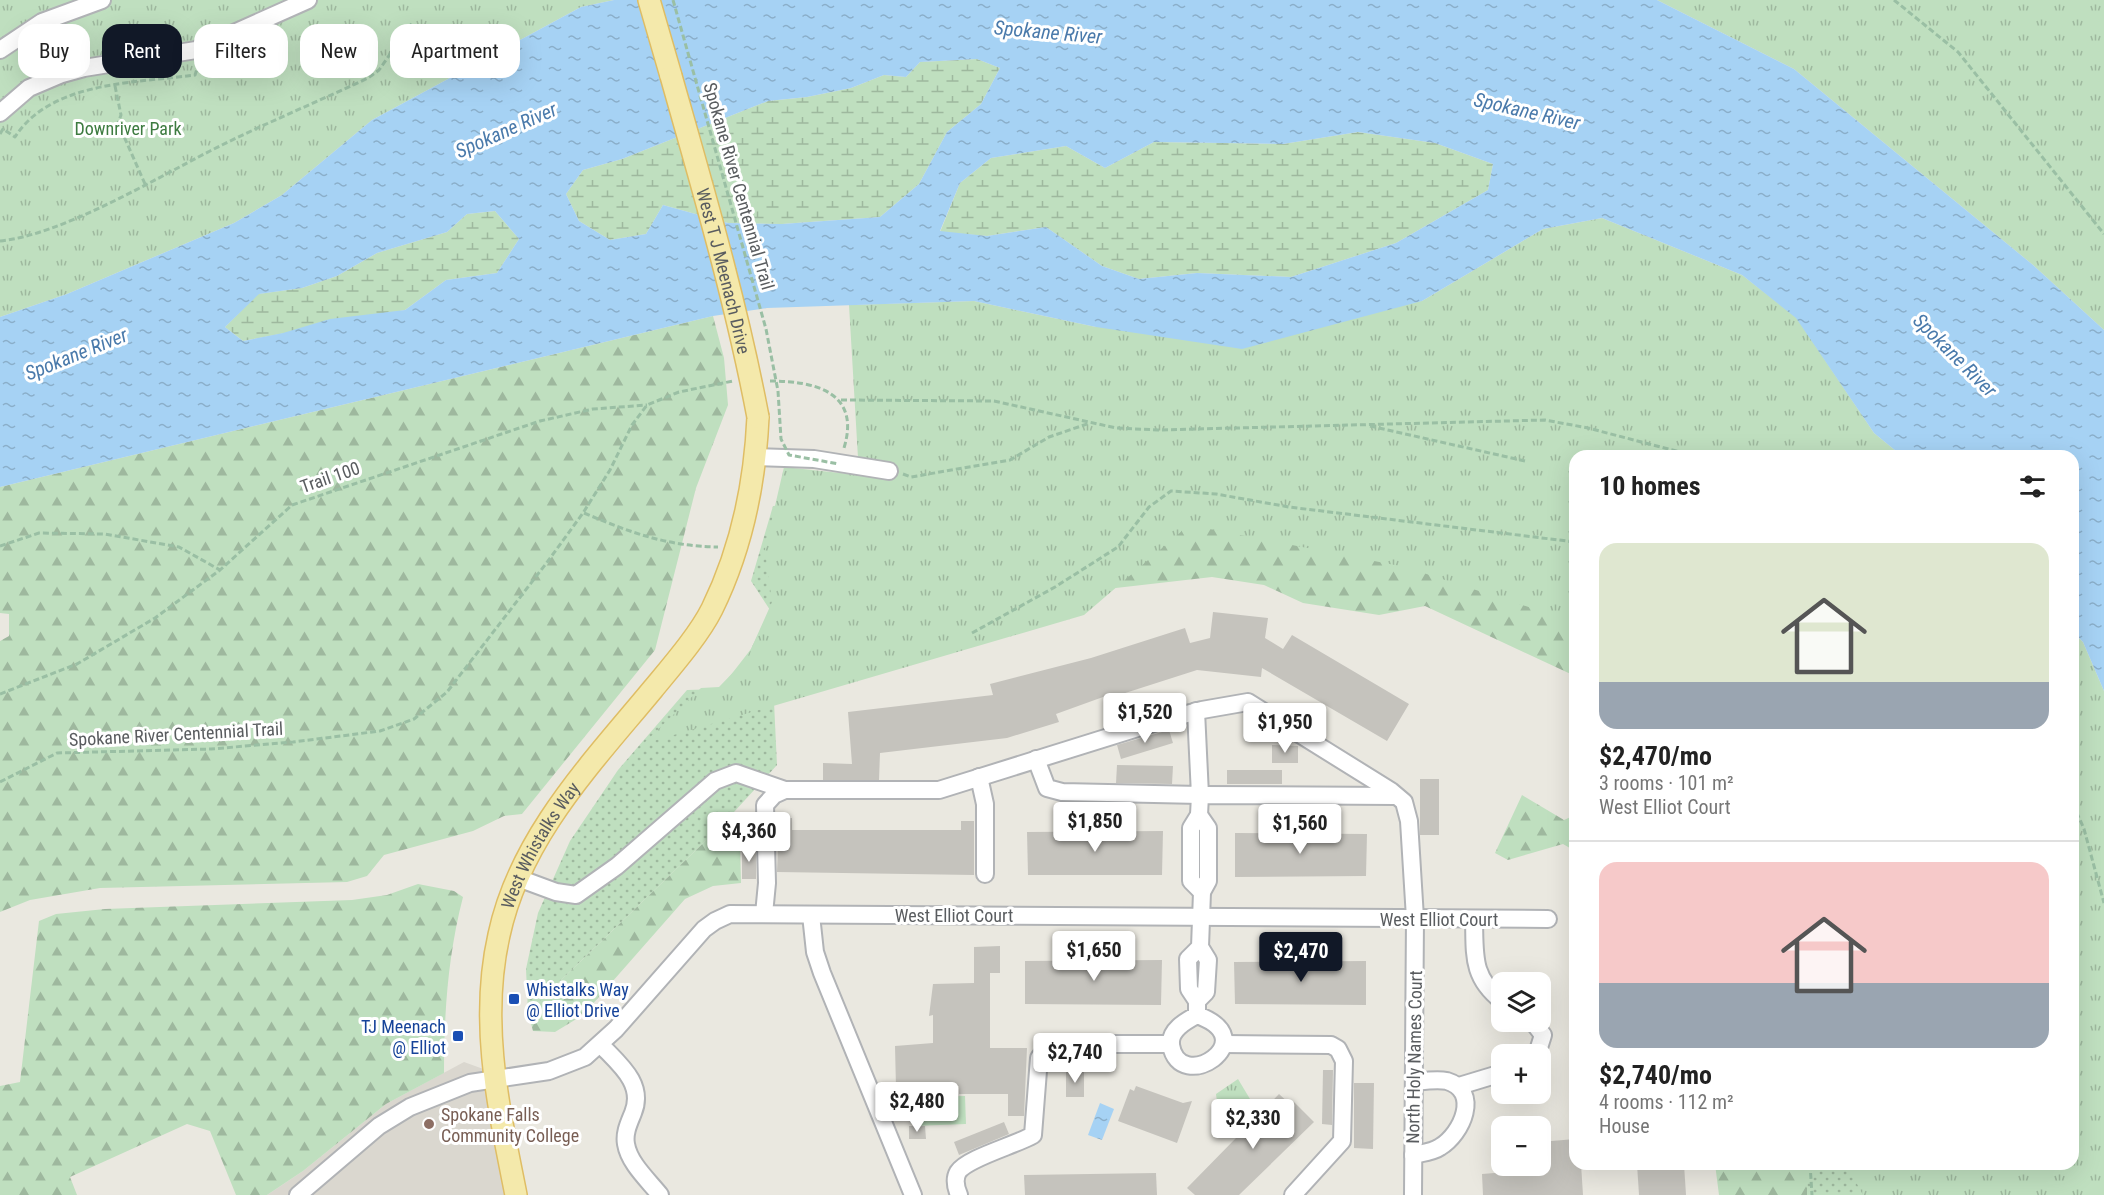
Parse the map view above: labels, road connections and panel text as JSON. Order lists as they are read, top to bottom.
{
  "streets": {
    "main road": ["West T J Meenach Drive", "West Whistalks Way"],
    "street": ["West Elliot Court", "North Holy Names Court"],
    "path": ["Spokane River Centennial Trail", "Trail 100"]
  },
  "crossings": [
    ["Spokane River Centennial Trail", "Trail 100"],
    ["West T J Meenach Drive", "West Whistalks Way"],
    ["West Whistalks Way", "West Elliot Court"],
    ["West Elliot Court", "North Holy Names Court"]
  ],
  "water": ["Spokane River"],
  "parks": ["Downriver Park"],
  "places": {
    "transit": ["Whistalks Way @ Elliot Drive", "TJ Meenach @ Elliot"],
    "other": ["Spokane Falls Community College"]
  },
  "page": {
    "chip": [
      "Buy",
      "Rent",
      "Filters",
      "New",
      "Apartment"
    ],
    "heading": "10 homes",
    "list": [
      {
        "name": "$2,470/mo",
        "note": "3 rooms · 101 m² · West Elliot Court"
      },
      {
        "name": "$2,740/mo",
        "note": "4 rooms · 112 m² · House"
      }
    ],
    "price": [
      "$1,520",
      "$1,950",
      "$1,850",
      "$1,560",
      "$4,360",
      "$1,650",
      "$2,470",
      "$2,740",
      "$2,480",
      "$2,330"
    ],
    "map_buttons": ["+", "−"]
  }
}
